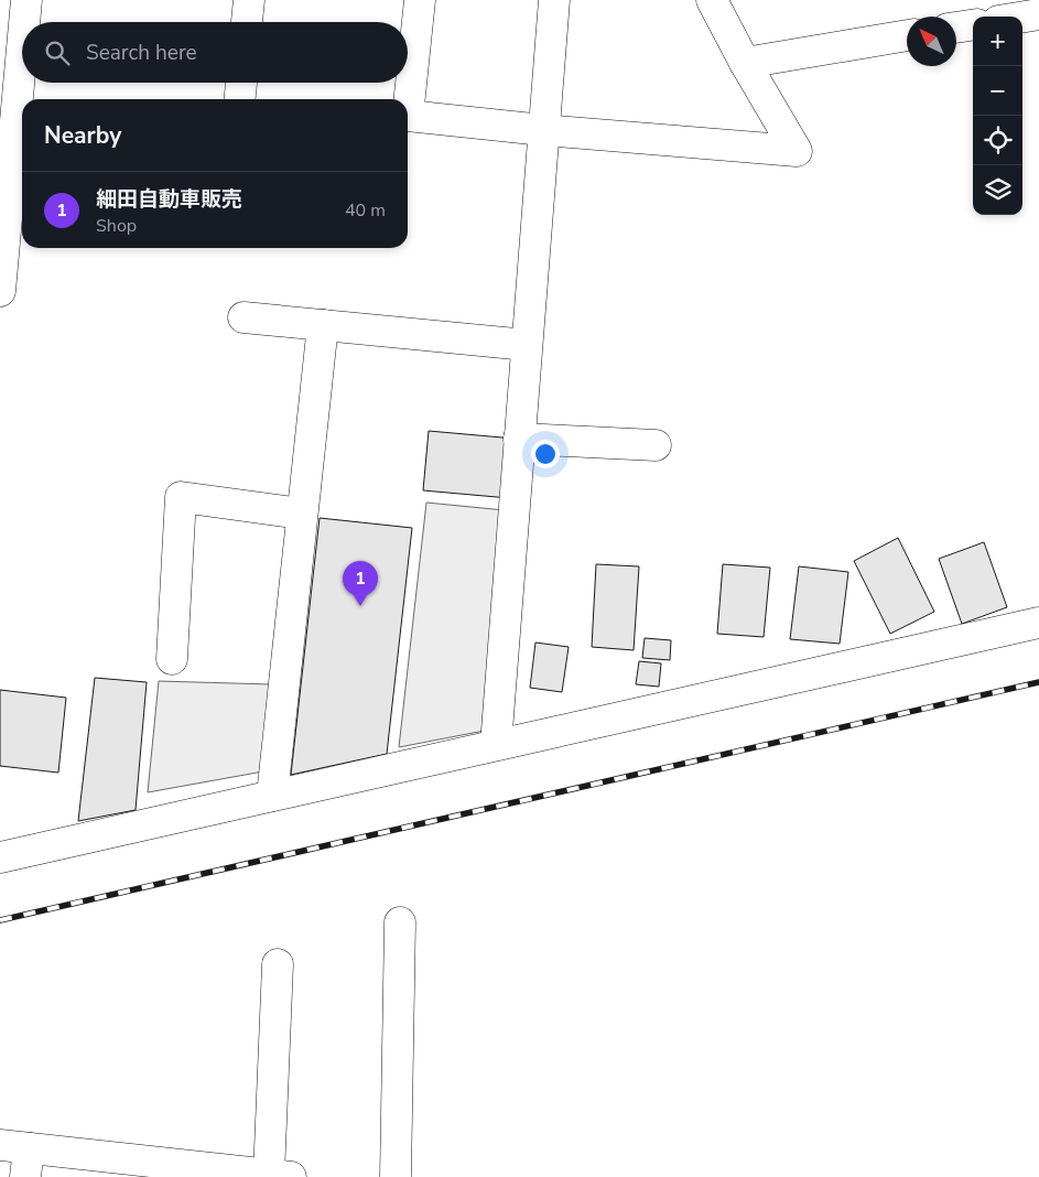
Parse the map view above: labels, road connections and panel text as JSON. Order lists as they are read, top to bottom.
{
  "north": "top left",
  "page": {
    "map_buttons": ["+", "−"],
    "search": "Search here",
    "heading": "Nearby",
    "list": [
      {
        "mark": "1",
        "name": "細田自動車販売",
        "note": "Shop",
        "value": "40 m"
      }
    ],
    "pins": "1"
  }
}
